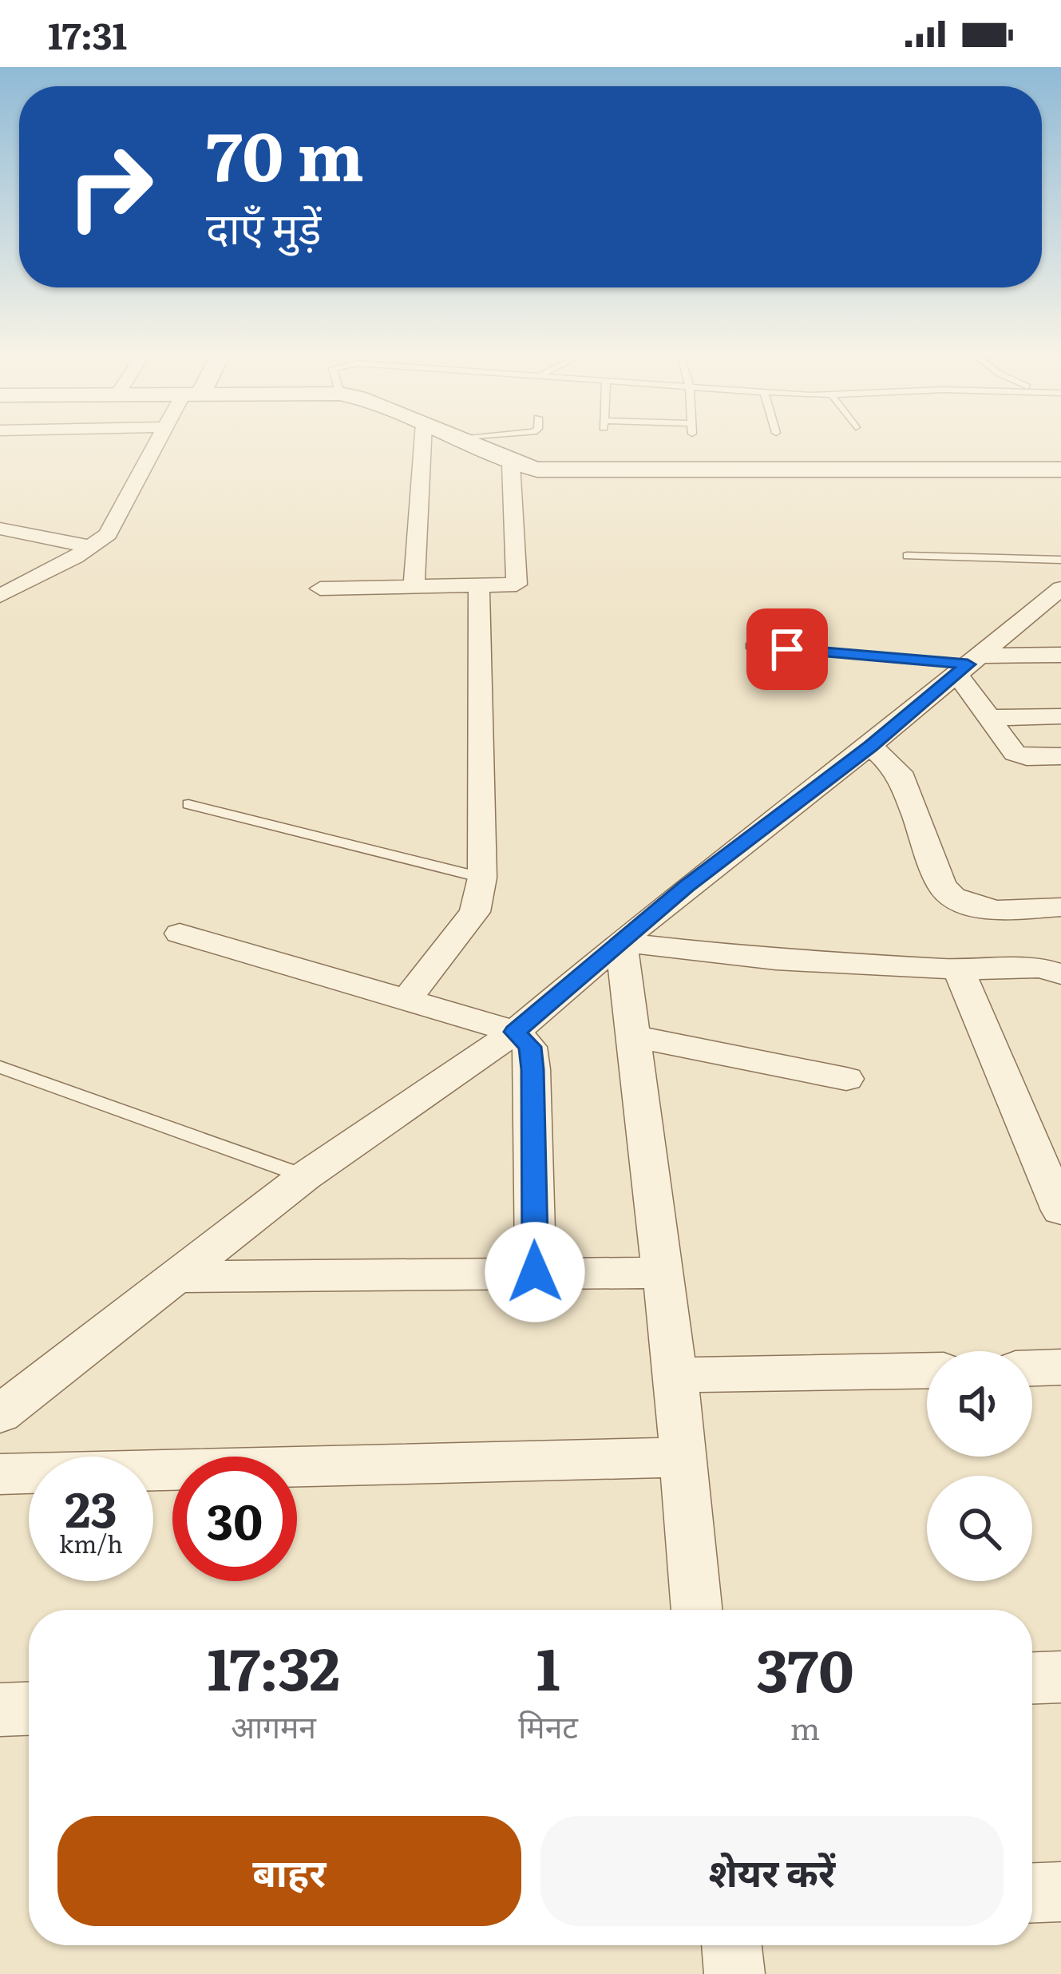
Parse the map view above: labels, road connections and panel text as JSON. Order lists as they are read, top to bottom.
{
  "page": {
    "status": "17:31",
    "turn": ["70 m", "दाएँ मुड़ें"],
    "speed": "23 km/h",
    "limit": "30",
    "eta": [
      "17:32",
      "आगमन",
      "1",
      "मिनट",
      "370",
      "m"
    ],
    "buttons": ["बाहर", "शेयर करें"]
  }
}
